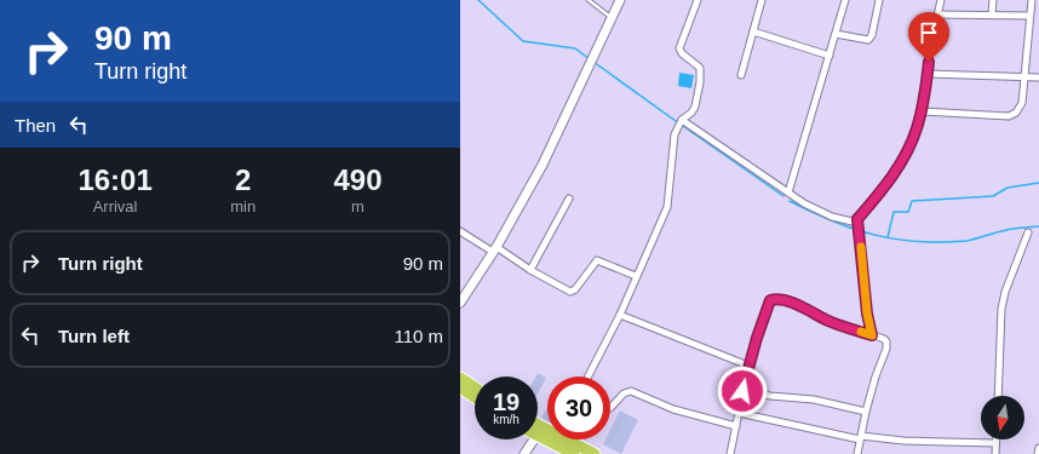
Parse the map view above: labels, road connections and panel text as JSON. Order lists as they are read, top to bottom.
{
  "north": "bottom",
  "page": {
    "turn": ["90 m", "Turn right"],
    "then": "Then",
    "eta": [
      "16:01",
      "Arrival",
      "2",
      "min",
      "490",
      "m"
    ],
    "list": [
      {
        "name": "Turn right",
        "value": "90 m"
      },
      {
        "name": "Turn left",
        "value": "110 m"
      }
    ],
    "speed": "19 km/h",
    "limit": "30"
  }
}
